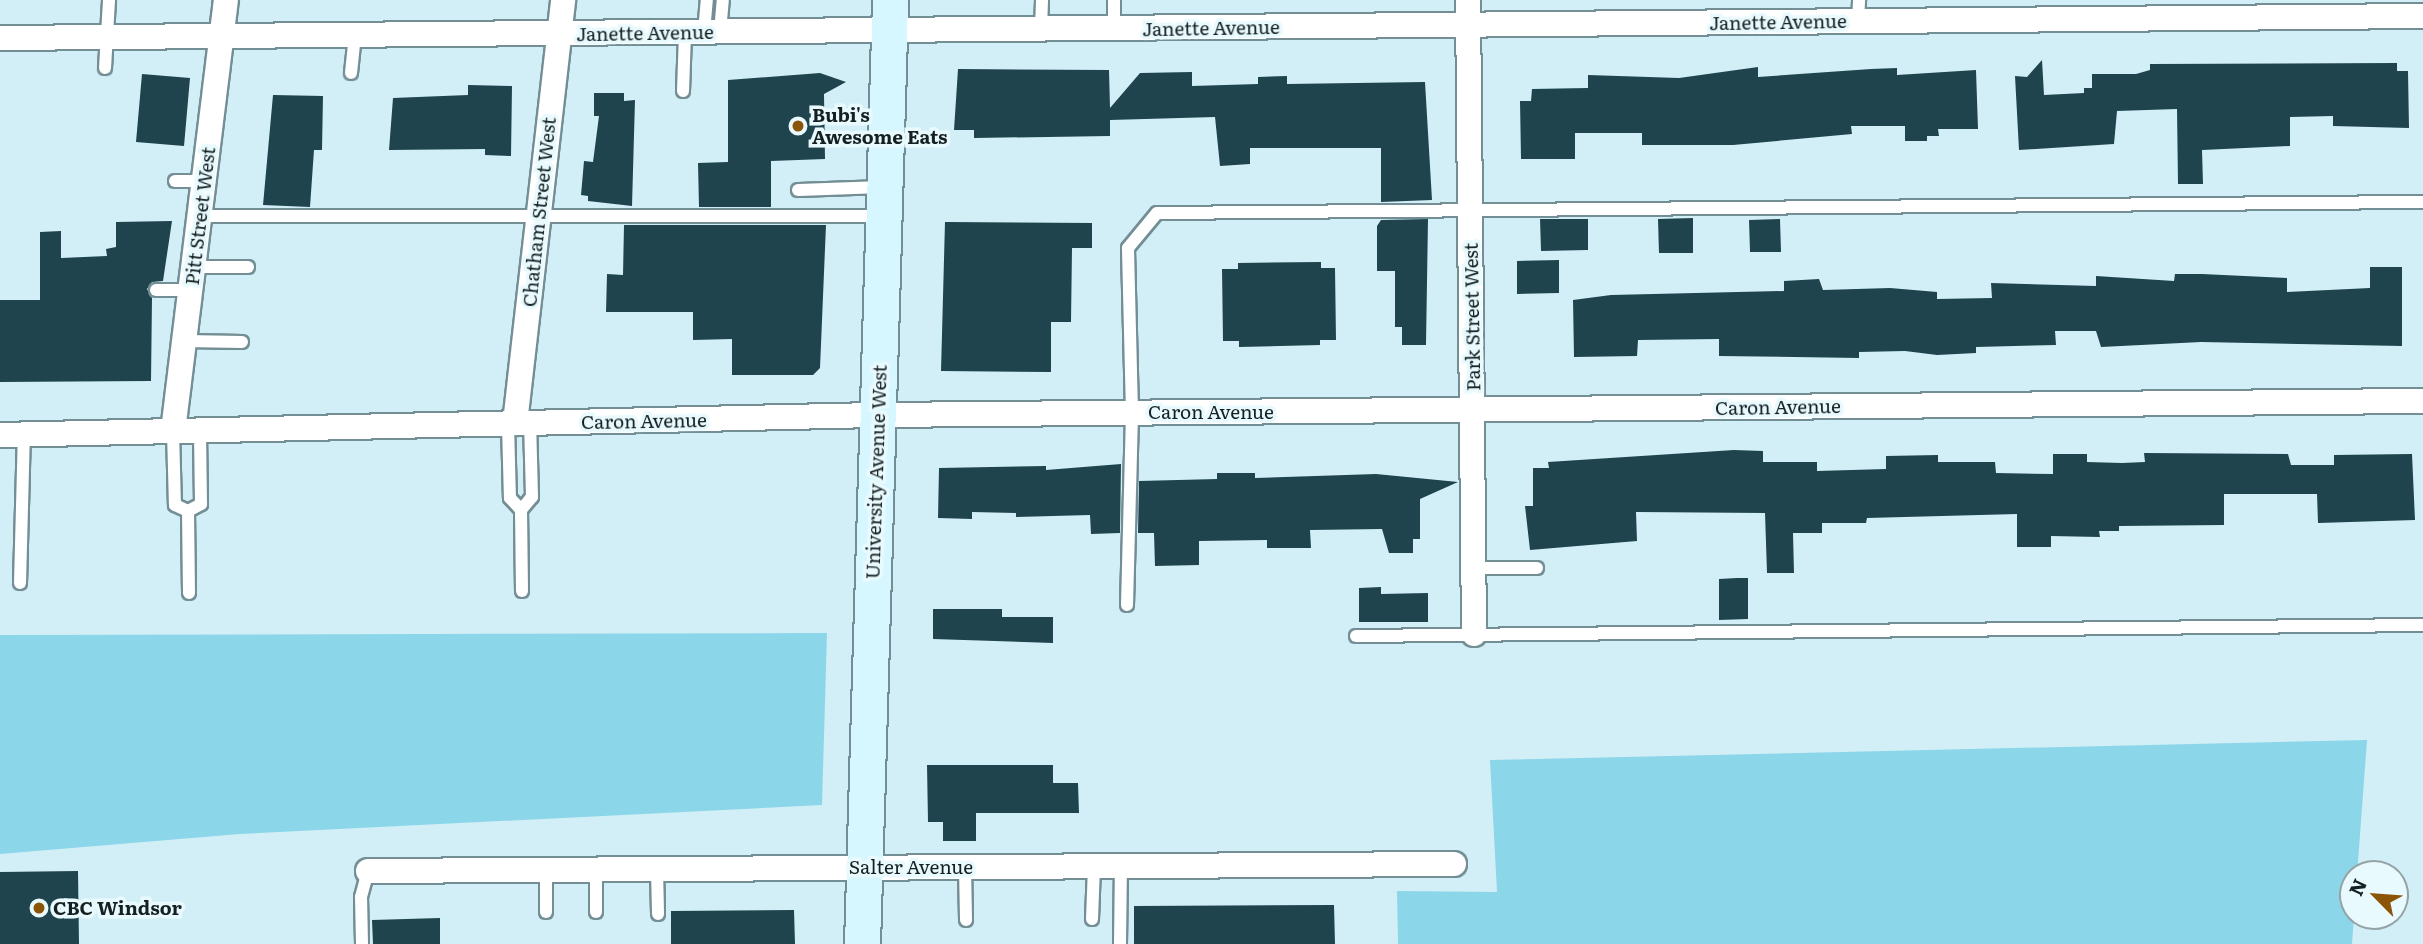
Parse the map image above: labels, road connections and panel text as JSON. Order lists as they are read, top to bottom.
{
  "streets": {
    "main road": ["University Avenue West"],
    "street": [
      "Janette Avenue",
      "Chatham Street West",
      "Pitt Street West",
      "Park Street West",
      "Caron Avenue",
      "Salter Avenue"
    ]
  },
  "crossings": [
    ["Janette Avenue", "Chatham Street West"],
    ["Janette Avenue", "Pitt Street West"],
    ["Janette Avenue", "Park Street West"],
    ["Janette Avenue", "University Avenue West"],
    ["Chatham Street West", "Caron Avenue"],
    ["Pitt Street West", "Caron Avenue"],
    ["Park Street West", "Caron Avenue"],
    ["Caron Avenue", "University Avenue West"],
    ["University Avenue West", "Salter Avenue"]
  ],
  "places": ["Bubi's Awesome Eats", "CBC Windsor"],
  "north": "top left"
}
